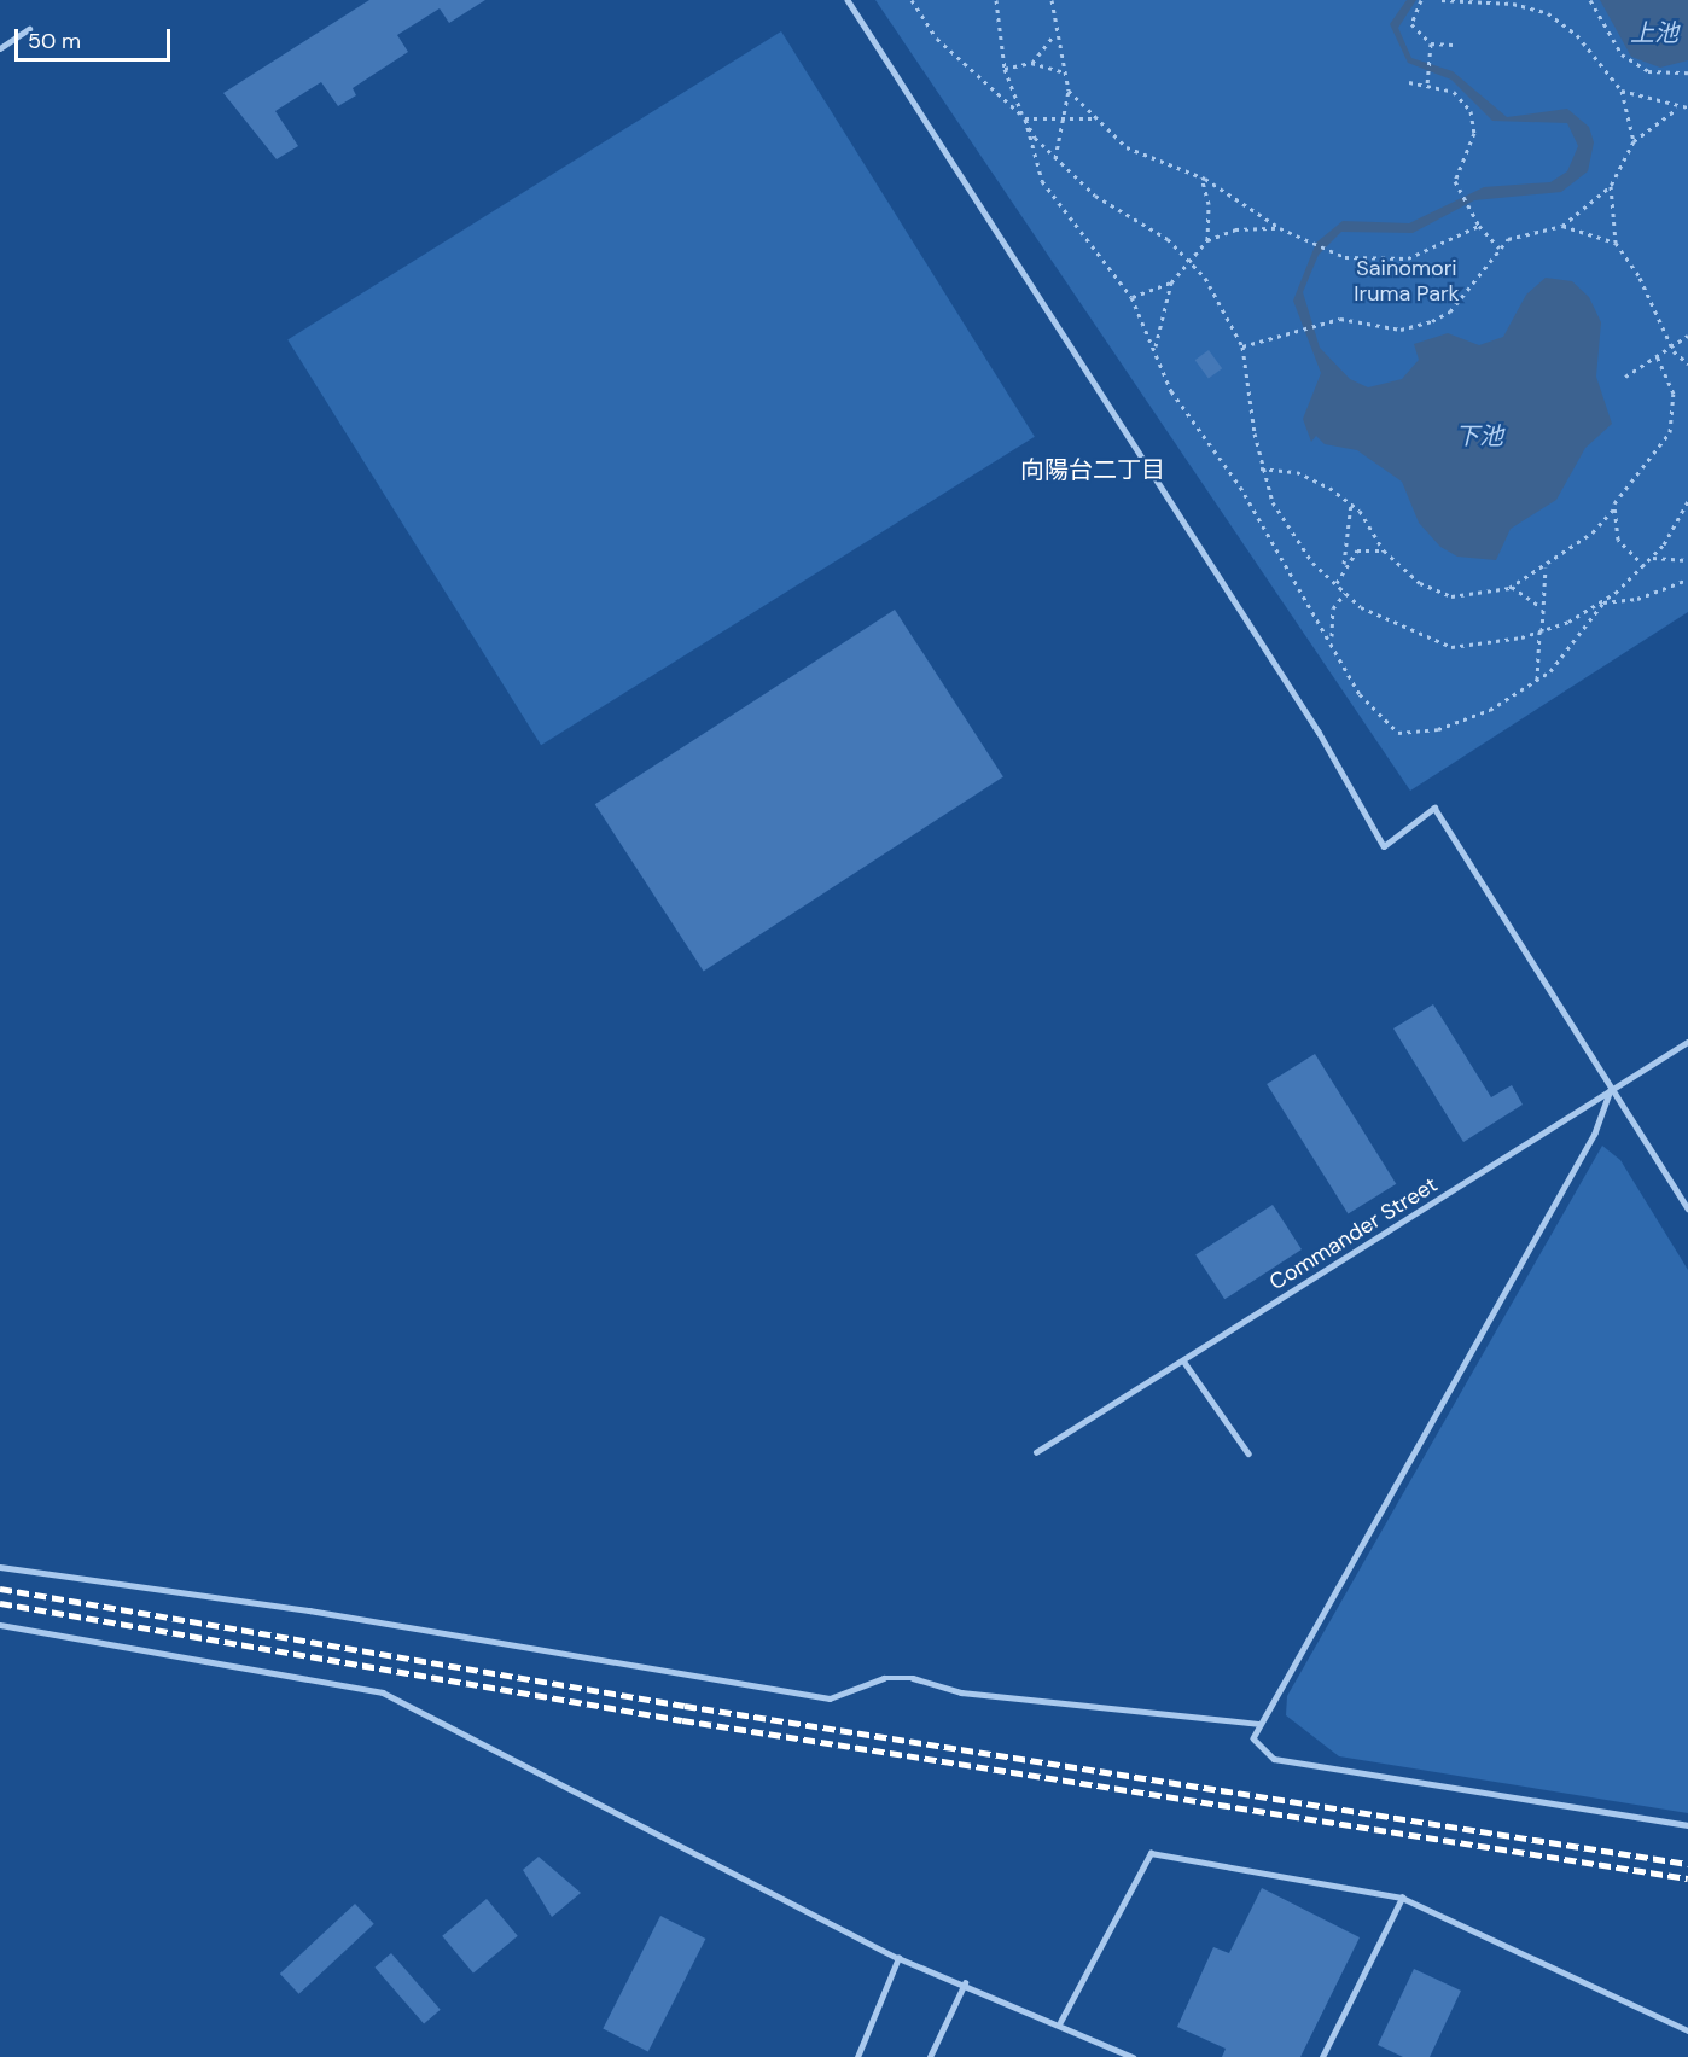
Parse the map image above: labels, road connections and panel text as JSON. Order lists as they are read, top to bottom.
{
  "streets": {
    "lane": ["Commander Street"]
  },
  "districts": ["向陽台二丁目"],
  "water": ["上池", "下池"],
  "parks": ["Sainomori Iruma Park"],
  "scale_bar": "50 m"
}
